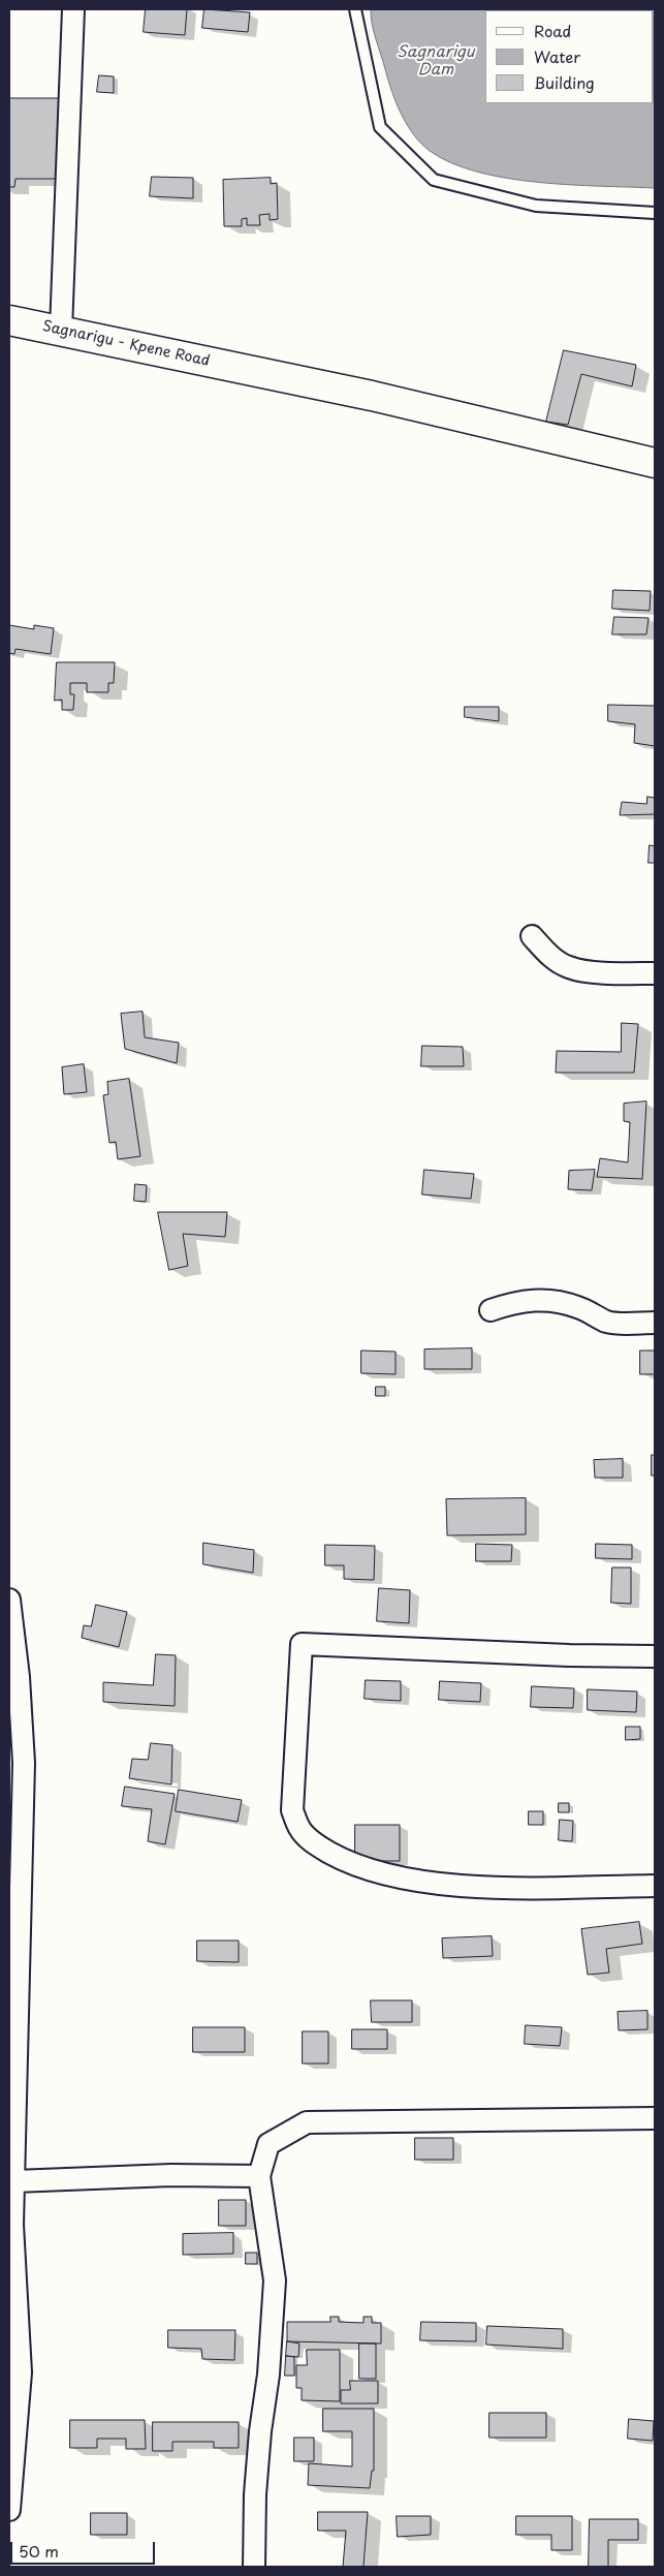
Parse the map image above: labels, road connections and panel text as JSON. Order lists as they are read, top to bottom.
{
  "streets": {
    "street": ["Sagnarigu - Kpene Road"]
  },
  "water": ["Sagnarigu Dam"],
  "legend": ["Road", "Water", "Building"],
  "scale_bar": "50 m"
}
